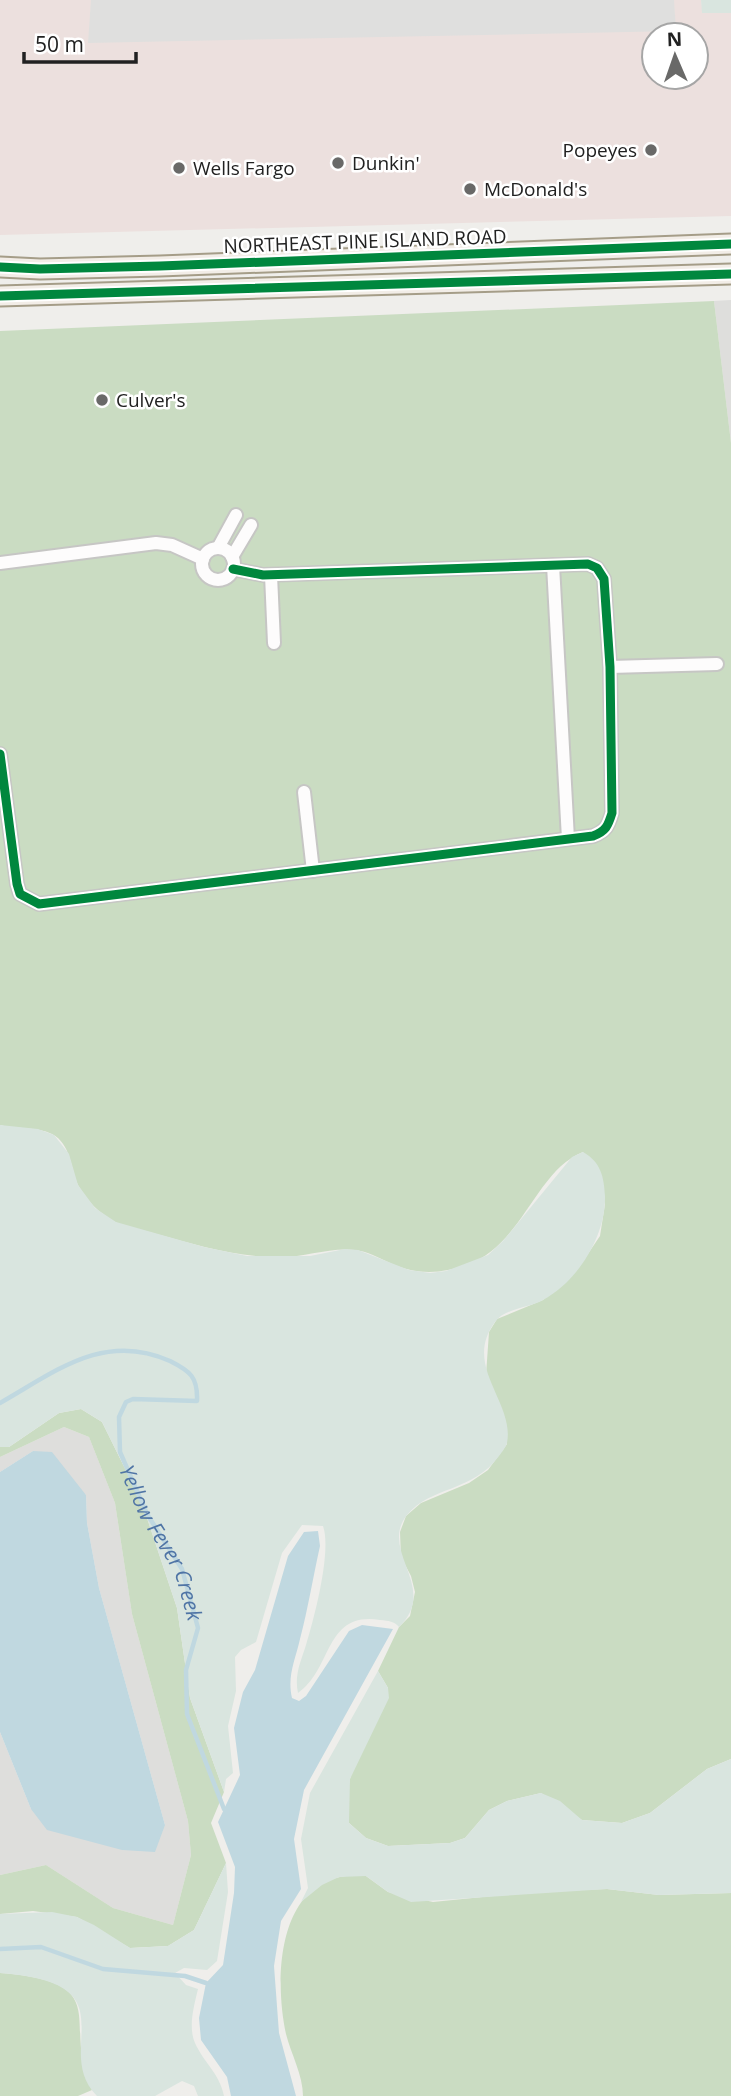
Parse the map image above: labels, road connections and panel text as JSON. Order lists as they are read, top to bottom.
{
  "streets": {
    "main road": ["NORTHEAST PINE ISLAND ROAD"]
  },
  "water": ["Yellow Fever Creek"],
  "places": [
    "Popeyes",
    "Dunkin'",
    "Wells Fargo",
    "McDonald's",
    "Culver's"
  ],
  "scale_bar": "50 m",
  "north": "top"
}
